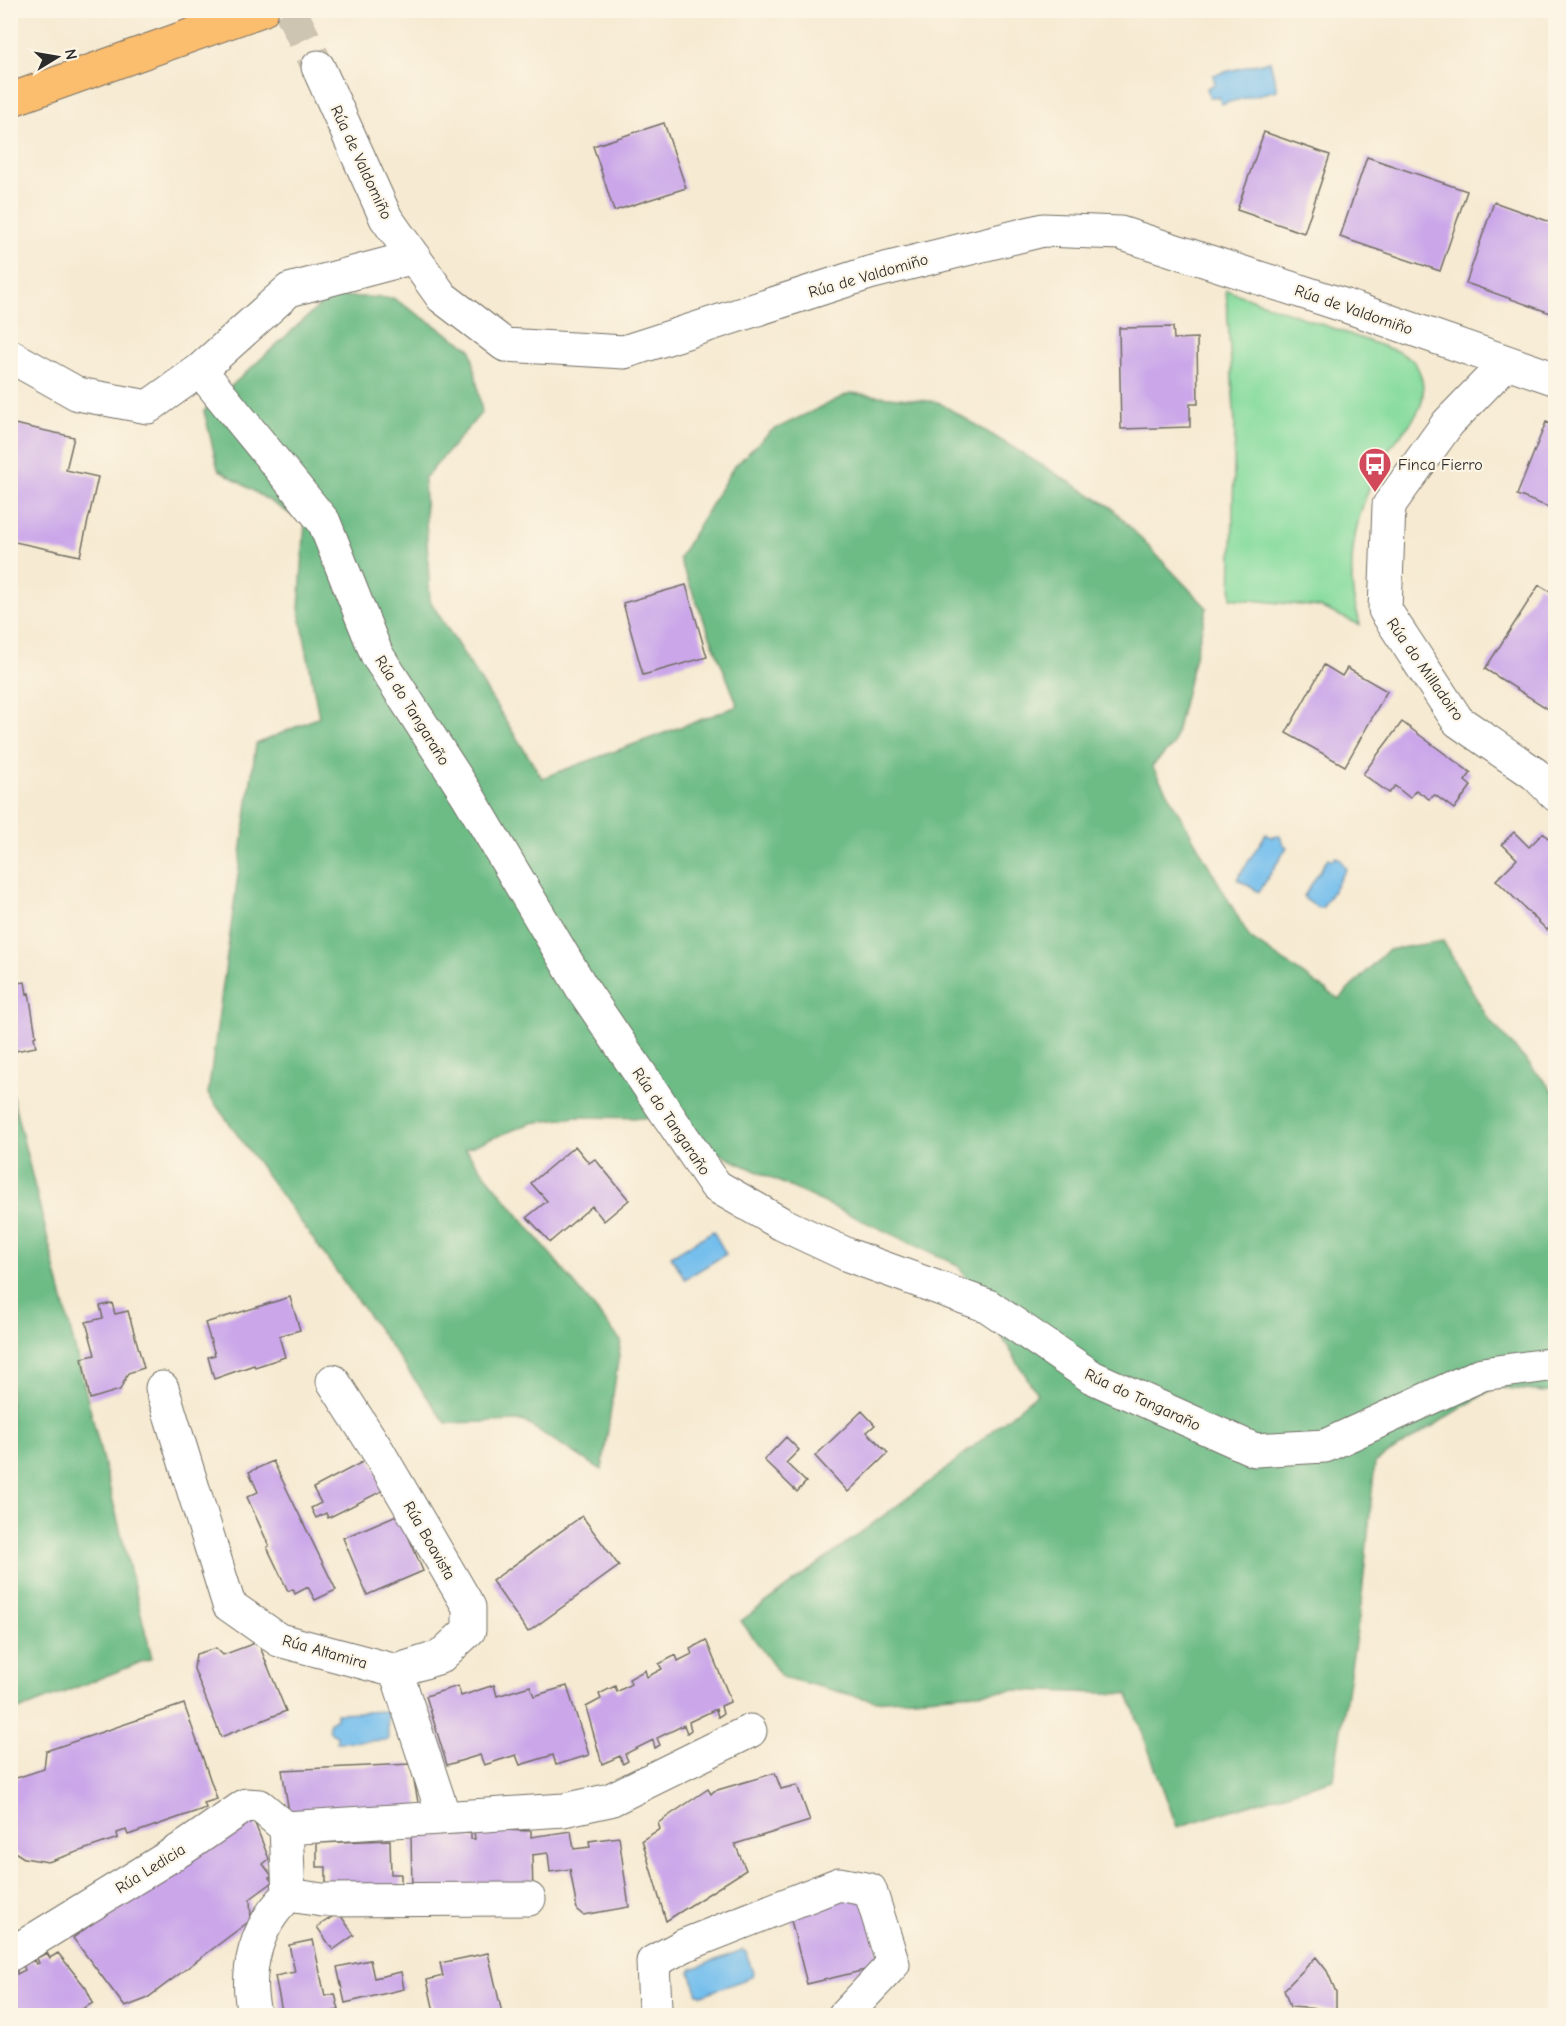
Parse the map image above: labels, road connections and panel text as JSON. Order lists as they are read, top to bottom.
{
  "streets": {
    "street": [
      "Rúa de Valdomiño",
      "Rúa do Milladoiro",
      "Rúa do Tangaraño",
      "Rúa Boavista",
      "Rúa Altamira",
      "Rúa Ledicia"
    ]
  },
  "crossings": [
    ["Rúa de Valdomiño", "Rúa do Milladoiro"],
    ["Rúa Boavista", "Rúa Altamira"]
  ],
  "places": {
    "bus stop": ["Finca Fierro"]
  },
  "north": "right"
}
